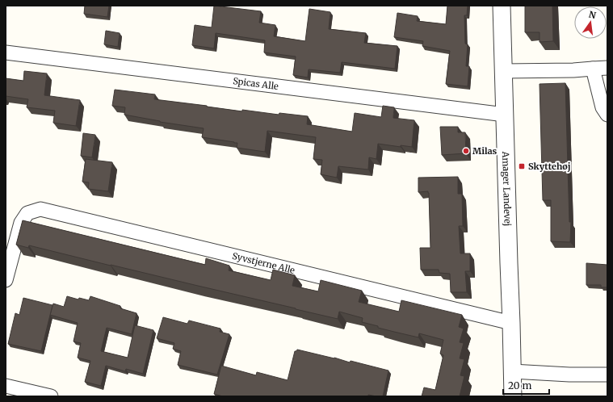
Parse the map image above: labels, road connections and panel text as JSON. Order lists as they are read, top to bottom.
{
  "streets": {
    "street": ["Spicas Alle", "Amager Landevej", "Syvstjerne Alle"]
  },
  "crossings": [
    ["Spicas Alle", "Amager Landevej"],
    ["Amager Landevej", "Syvstjerne Alle"]
  ],
  "places": {
    "other": ["Milas"],
    "transit": ["Skyttehøj"]
  },
  "scale_bar": "20 m",
  "north": "top"
}
